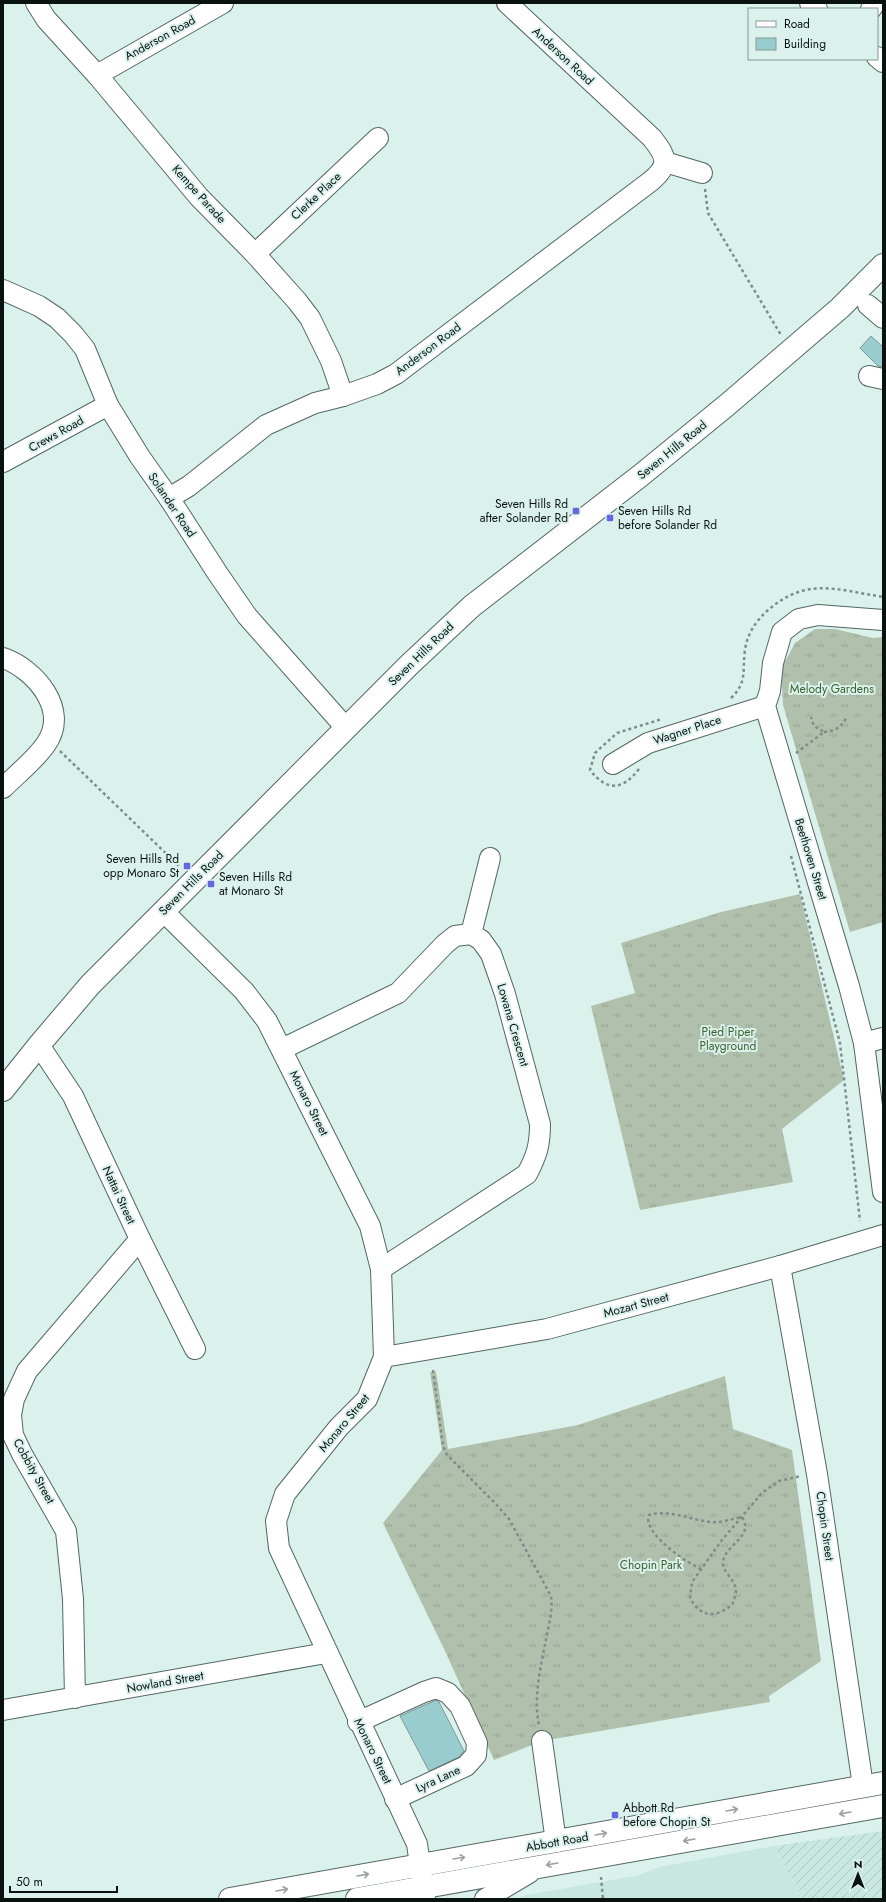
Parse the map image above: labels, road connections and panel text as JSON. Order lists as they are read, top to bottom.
{
  "streets": {
    "main road": ["Seven Hills Road", "Abbott Road"],
    "street": [
      "Anderson Road",
      "Kempe Parade",
      "Clerke Place",
      "Crews Road",
      "Solander Road",
      "Wagner Place",
      "Beethoven Street",
      "Lowana Crescent",
      "Monaro Street",
      "Nattai Street",
      "Mozart Street",
      "Cobbity Street",
      "Chopin Street",
      "Nowland Street",
      "Lyra Lane"
    ]
  },
  "crossings": [
    ["Anderson Road", "Kempe Parade"],
    ["Anderson Road", "Solander Road"],
    ["Kempe Parade", "Clerke Place"],
    ["Crews Road", "Solander Road"],
    ["Seven Hills Road", "Solander Road"],
    ["Seven Hills Road", "Monaro Street"],
    ["Seven Hills Road", "Nattai Street"],
    ["Wagner Place", "Beethoven Street"],
    ["Lowana Crescent", "Monaro Street"],
    ["Monaro Street", "Mozart Street"],
    ["Monaro Street", "Nowland Street"],
    ["Monaro Street", "Lyra Lane"],
    ["Monaro Street", "Abbott Road"],
    ["Nattai Street", "Cobbity Street"],
    ["Mozart Street", "Chopin Street"],
    ["Cobbity Street", "Nowland Street"],
    ["Chopin Street", "Abbott Road"]
  ],
  "parks": ["Melody Gardens", "Pied Piper Playground", "Chopin Park"],
  "places": {
    "transit": [
      "Seven Hills Rd after Solander Rd",
      "Seven Hills Rd before Solander Rd",
      "Seven Hills Rd opp Monaro St",
      "Seven Hills Rd at Monaro St",
      "Abbott Rd before Chopin St"
    ]
  },
  "legend": ["Road", "Building"],
  "scale_bar": "50 m",
  "north": "top"
}
